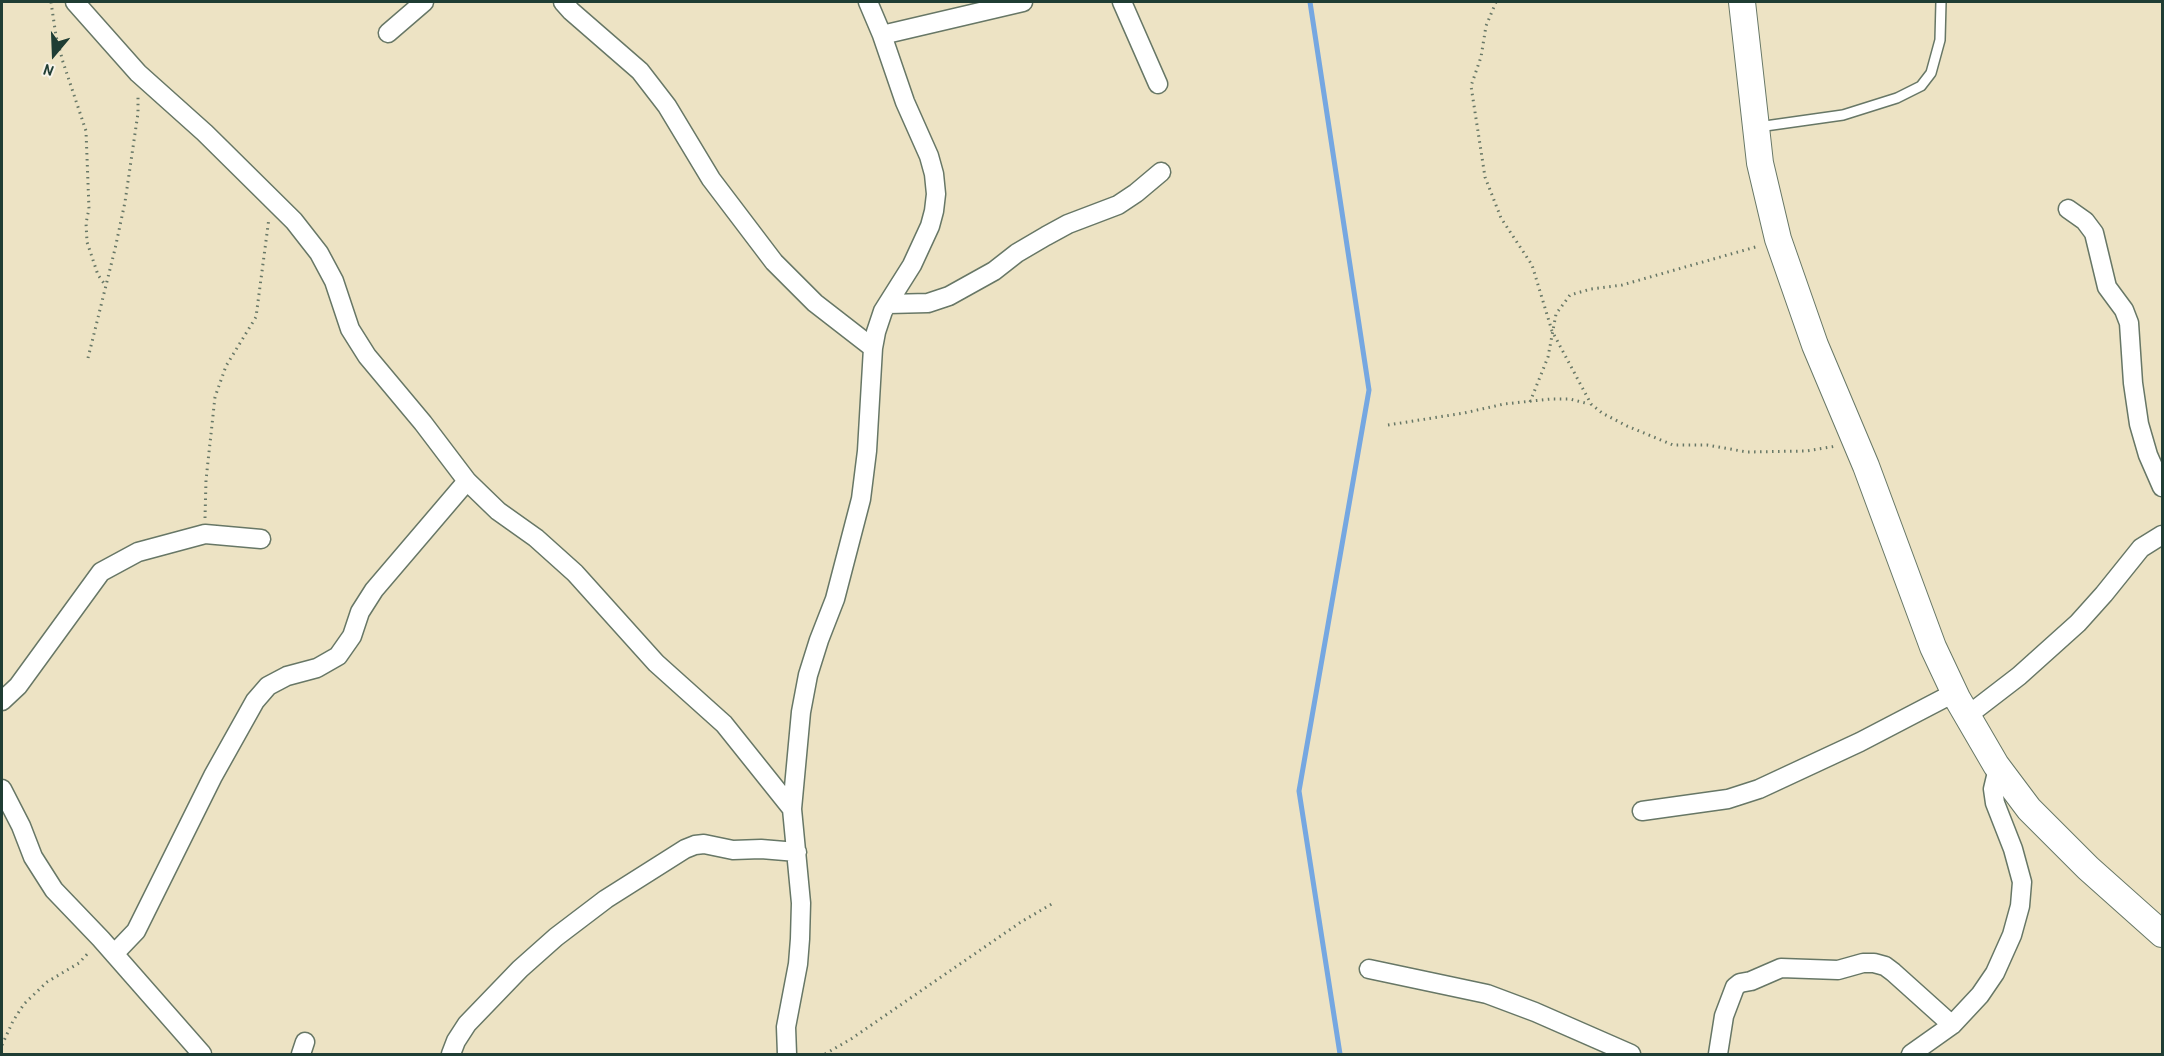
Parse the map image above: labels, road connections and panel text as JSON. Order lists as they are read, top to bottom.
{
  "north": "bottom"
}
